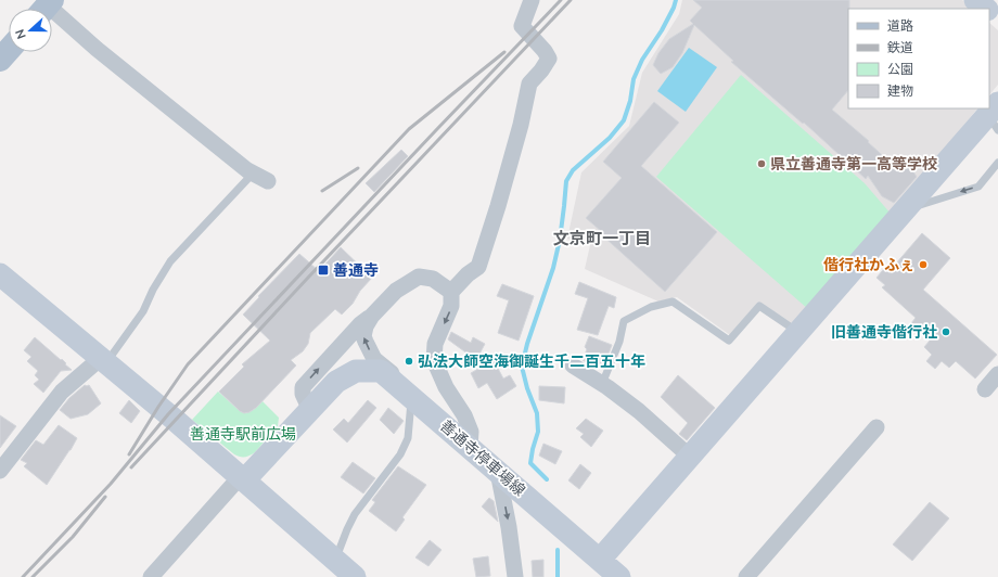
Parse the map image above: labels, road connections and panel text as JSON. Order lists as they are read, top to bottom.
{
  "streets": {
    "street": ["善通寺停車場線"]
  },
  "districts": ["文京町一丁目"],
  "parks": ["善通寺駅前広場"],
  "places": {
    "other": [
      "県立善通寺第一高等学校",
      "偕行社かふぇ",
      "旧善通寺偕行社",
      "弘法大師空海御誕生千二百五十年"
    ],
    "transit": ["善通寺"]
  },
  "legend": [
    "道路",
    "鉄道",
    "公園",
    "建物"
  ],
  "north": "left"
}
